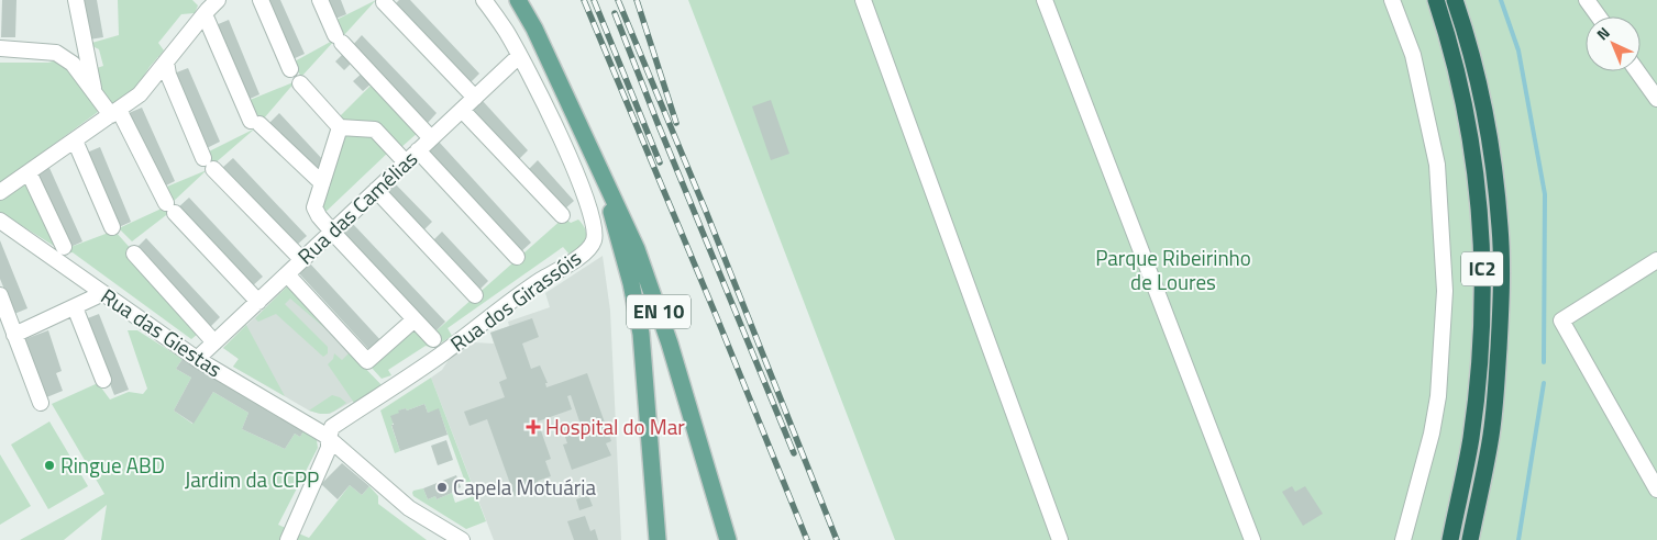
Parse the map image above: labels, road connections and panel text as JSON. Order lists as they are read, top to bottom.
{
  "streets": {
    "highway": ["IC2"],
    "main road": ["EN 10"],
    "street": ["Rua das Camélias", "Rua dos Girassóis", "Rua das Giestas"]
  },
  "crossings": [
    ["Rua das Camélias", "Rua dos Girassóis"],
    ["Rua das Camélias", "Rua das Giestas"],
    ["Rua dos Girassóis", "Rua das Giestas"]
  ],
  "parks": ["Parque Ribeirinho de Loures", "Jardim da CCPP"],
  "places": {
    "health": ["Hospital do Mar"],
    "other": ["Ringue ABD", "Capela Motuária"]
  },
  "north": "top left"
}
